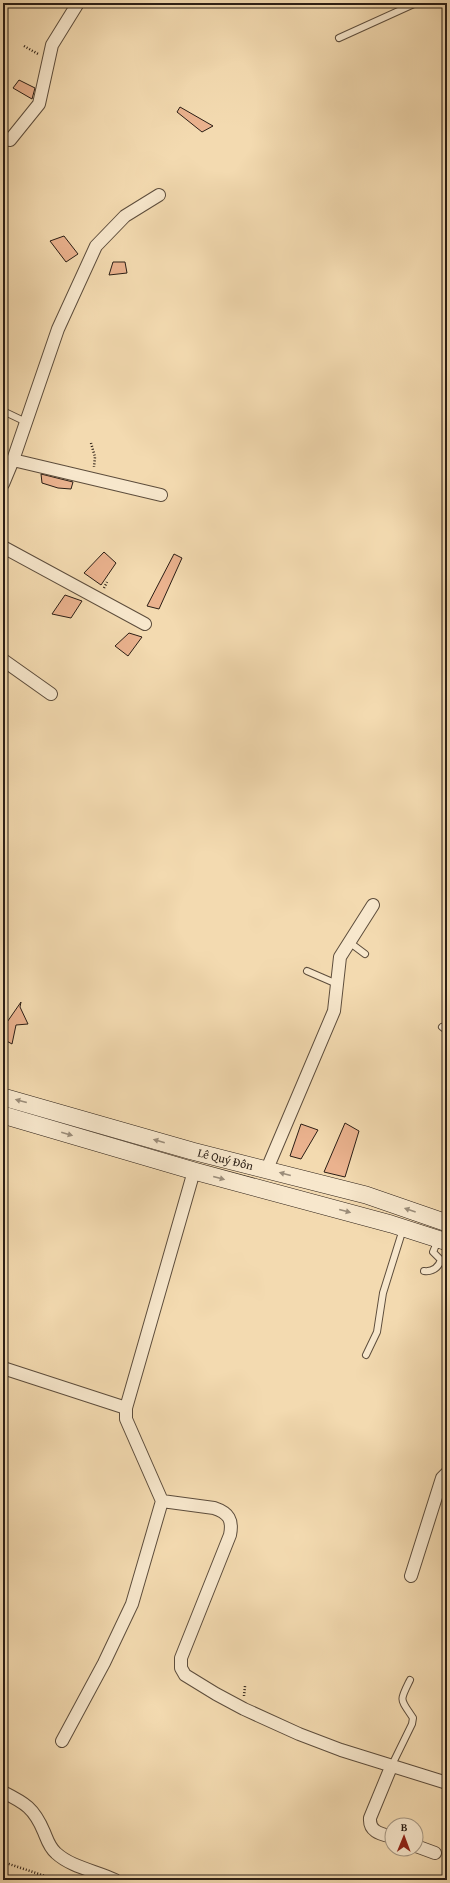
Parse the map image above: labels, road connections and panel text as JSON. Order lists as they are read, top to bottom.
{
  "streets": {
    "main road": ["Lê Quý Đôn"]
  },
  "north": "top"
}
